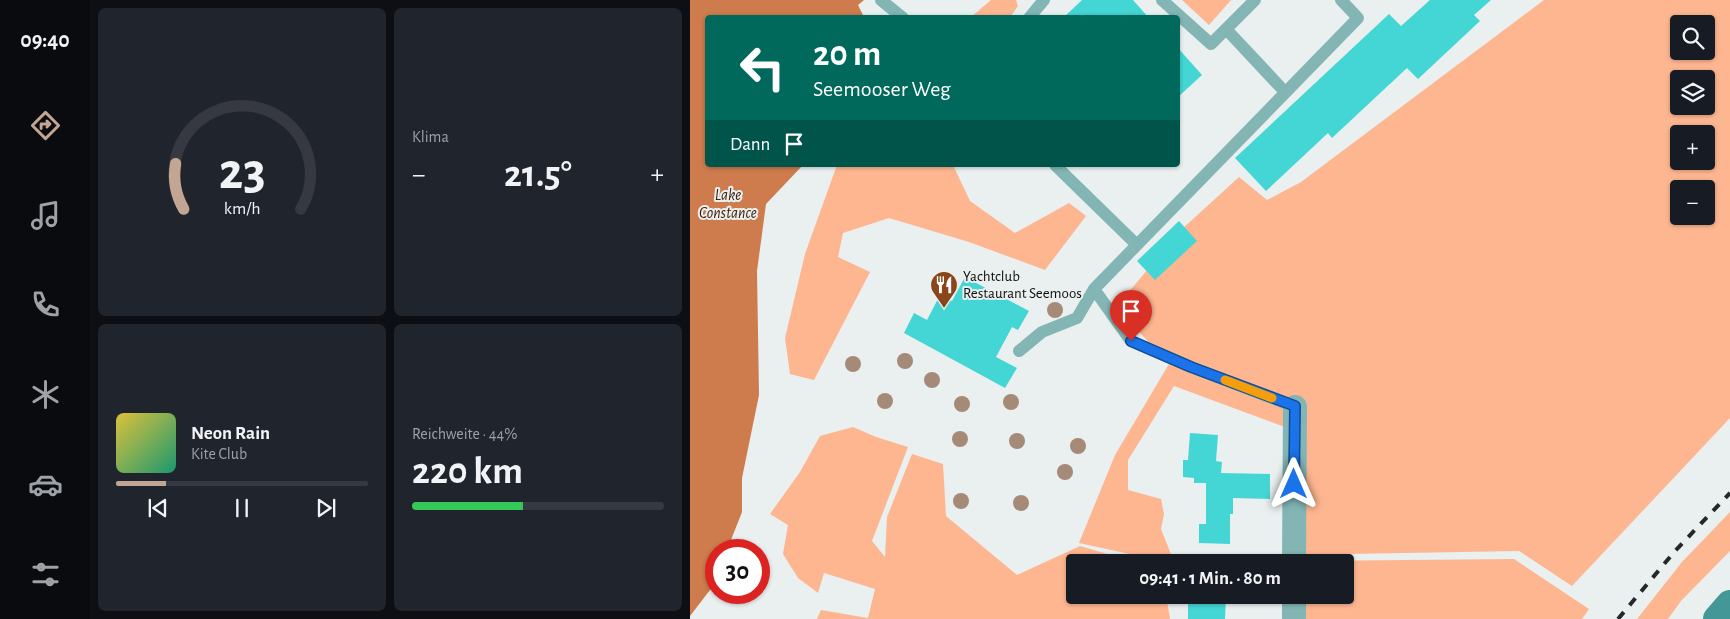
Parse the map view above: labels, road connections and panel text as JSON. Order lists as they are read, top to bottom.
{
  "water": ["Lake Constance"],
  "places": {
    "restaurant": ["Yachtclub Restaurant Seemoos"]
  },
  "page": {
    "tabs": "09:40",
    "tile": [
      "Klima",
      ["Reichweite · 44%", "220 km"]
    ],
    "map_buttons": ["+", "−"],
    "turn": ["20 m", "Seemooser Weg"],
    "then": "Dann",
    "heat": ["−", "21.5°", "+"],
    "song": ["Neon Rain", "Kite Club"],
    "limit": "30",
    "trip": "09:41 · 1 Min. · 80 m",
    "gauge": ["23", "km/h"]
  }
}
